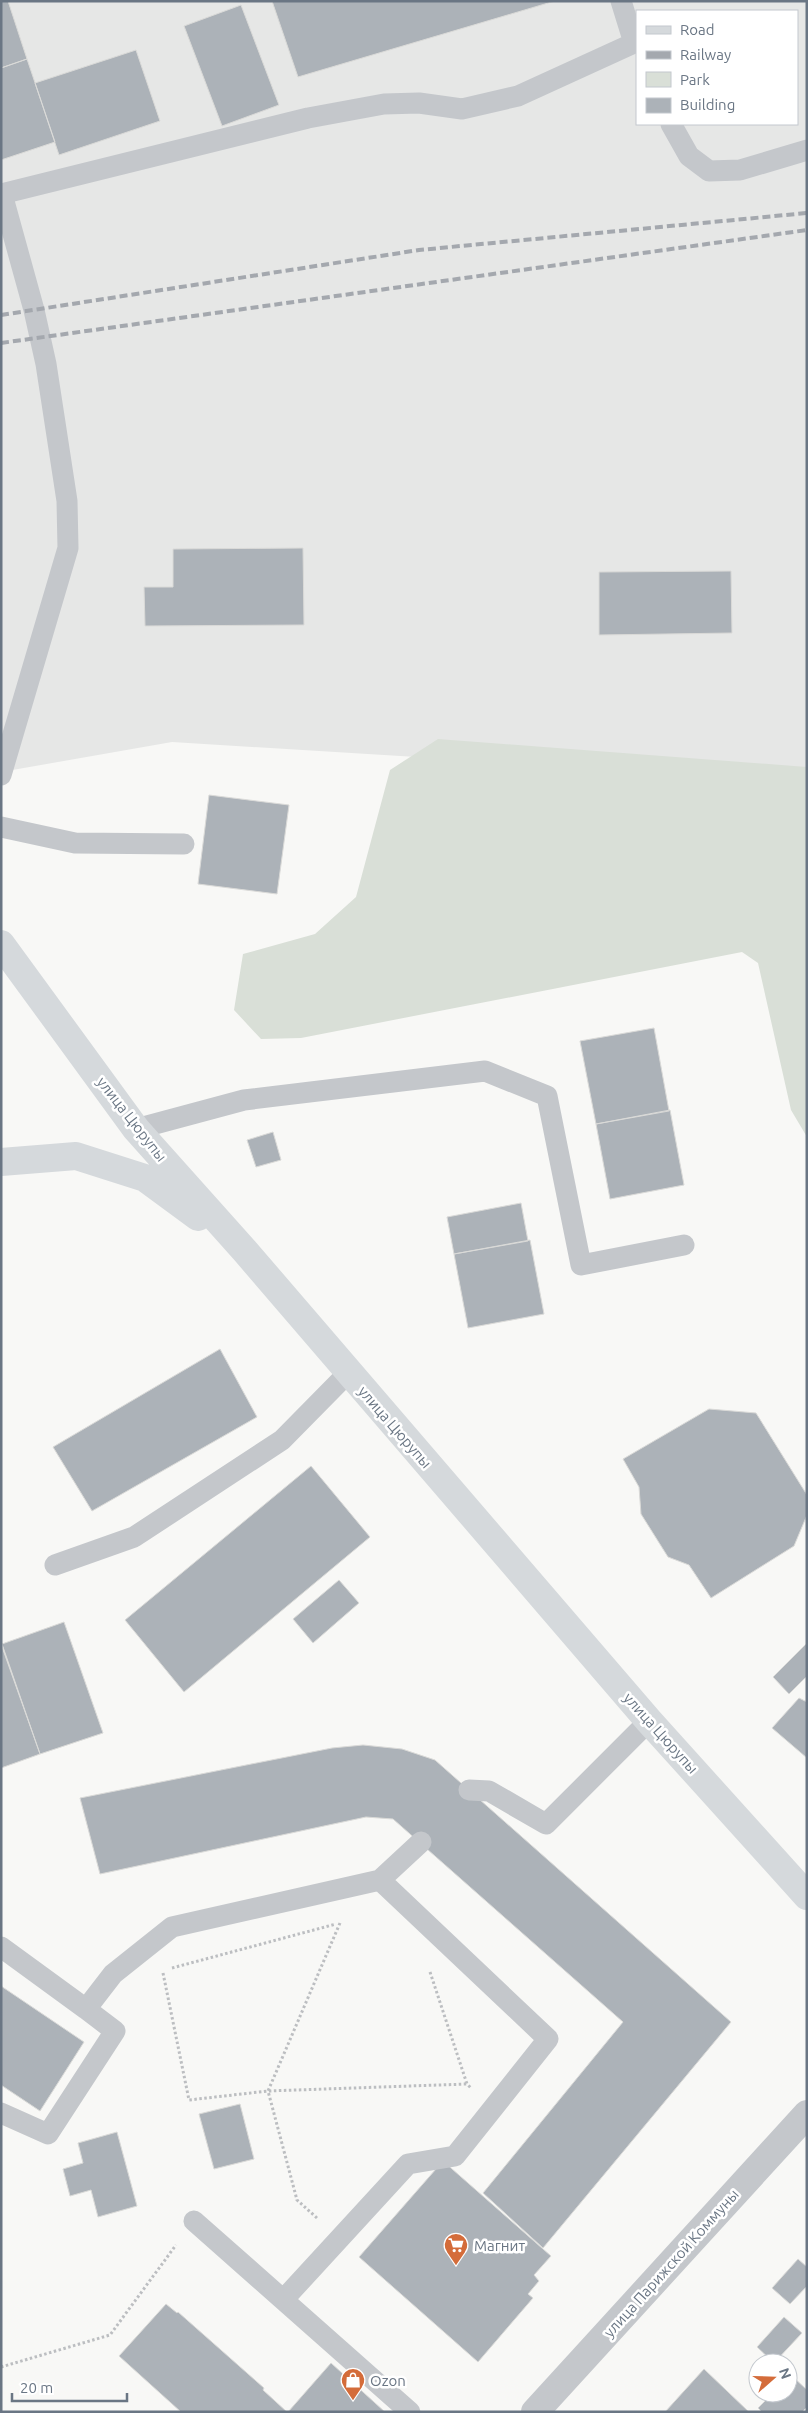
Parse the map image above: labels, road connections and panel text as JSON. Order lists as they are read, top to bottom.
{
  "streets": {
    "main road": ["улица Цюрупы"],
    "street": ["улица Парижской Коммуны"]
  },
  "places": {
    "supermarket": ["Магнит"],
    "shop": ["Ozon"]
  },
  "legend": [
    "Road",
    "Railway",
    "Park",
    "Building"
  ],
  "scale_bar": "20 m",
  "north": "right"
}
